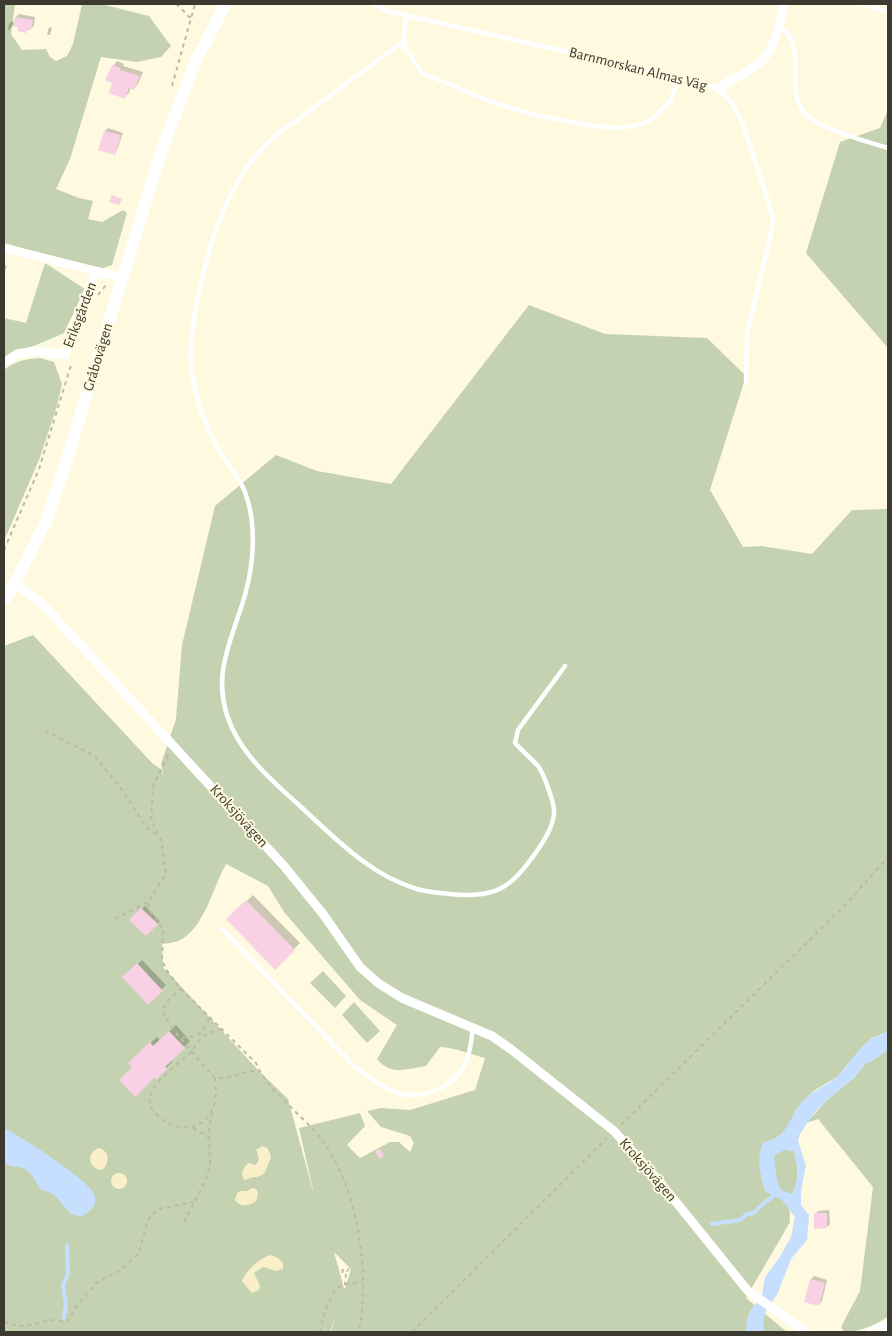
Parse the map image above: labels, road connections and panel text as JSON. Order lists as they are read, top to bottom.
{
  "streets": {
    "main road": ["Gråbovägen"],
    "street": ["Eriksgården", "Kroksjövägen"],
    "lane": ["Barnmorskan Almas Väg"]
  },
  "crossings": [
    ["Eriksgården", "Gråbovägen"],
    ["Gråbovägen", "Kroksjövägen"]
  ]
}
